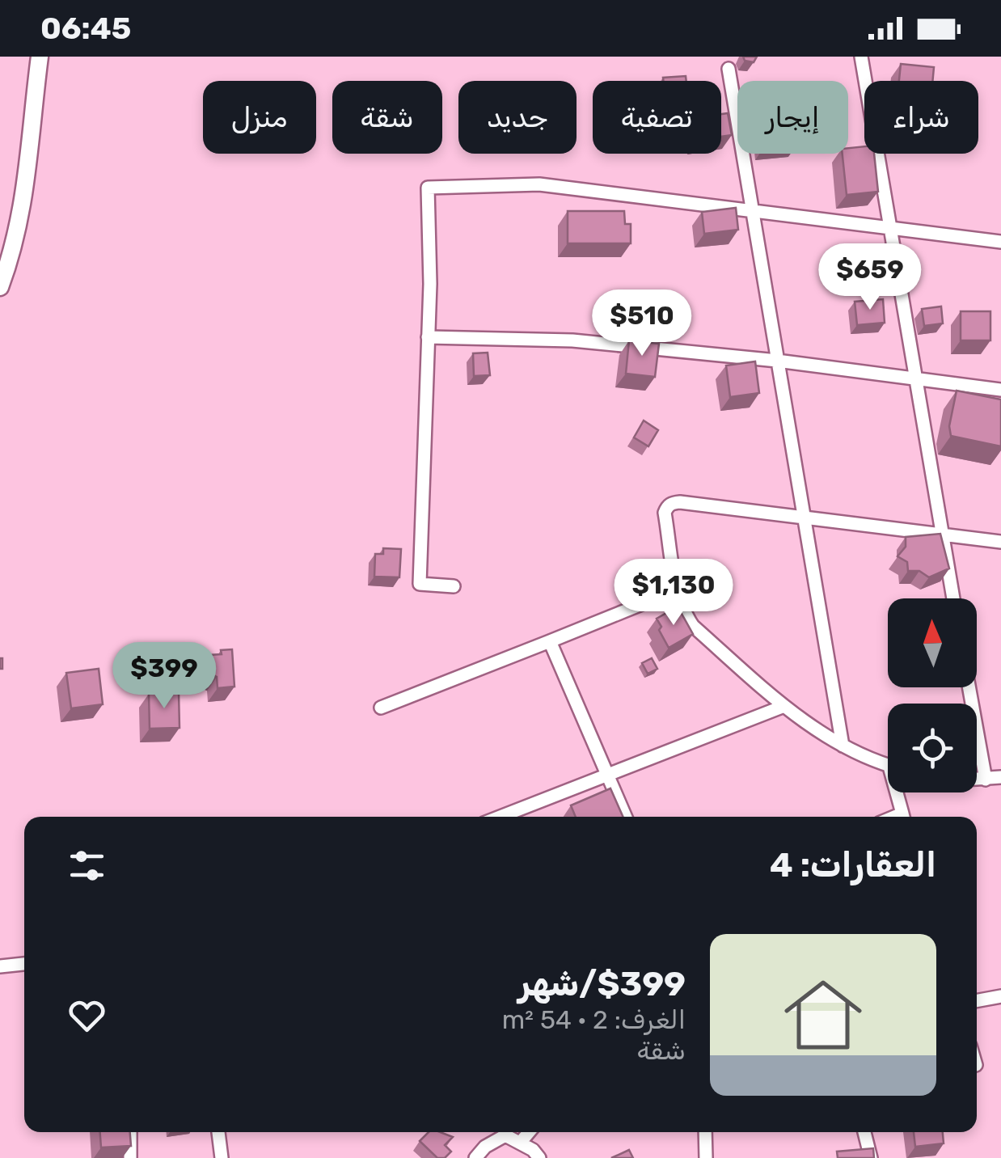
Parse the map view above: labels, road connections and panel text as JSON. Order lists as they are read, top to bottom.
{
  "north": "top",
  "page": {
    "status": "06:45",
    "chip": [
      "شراء",
      "إيجار",
      "تصفية",
      "جديد",
      "شقة",
      "منزل"
    ],
    "price": [
      "$659",
      "$510",
      "$1,130",
      "$399"
    ],
    "heading": "العقارات: 4",
    "list": [
      {
        "name": "$399/شهر",
        "note": "الغرف: 2 · 54 m² · شقة"
      }
    ]
  }
}
